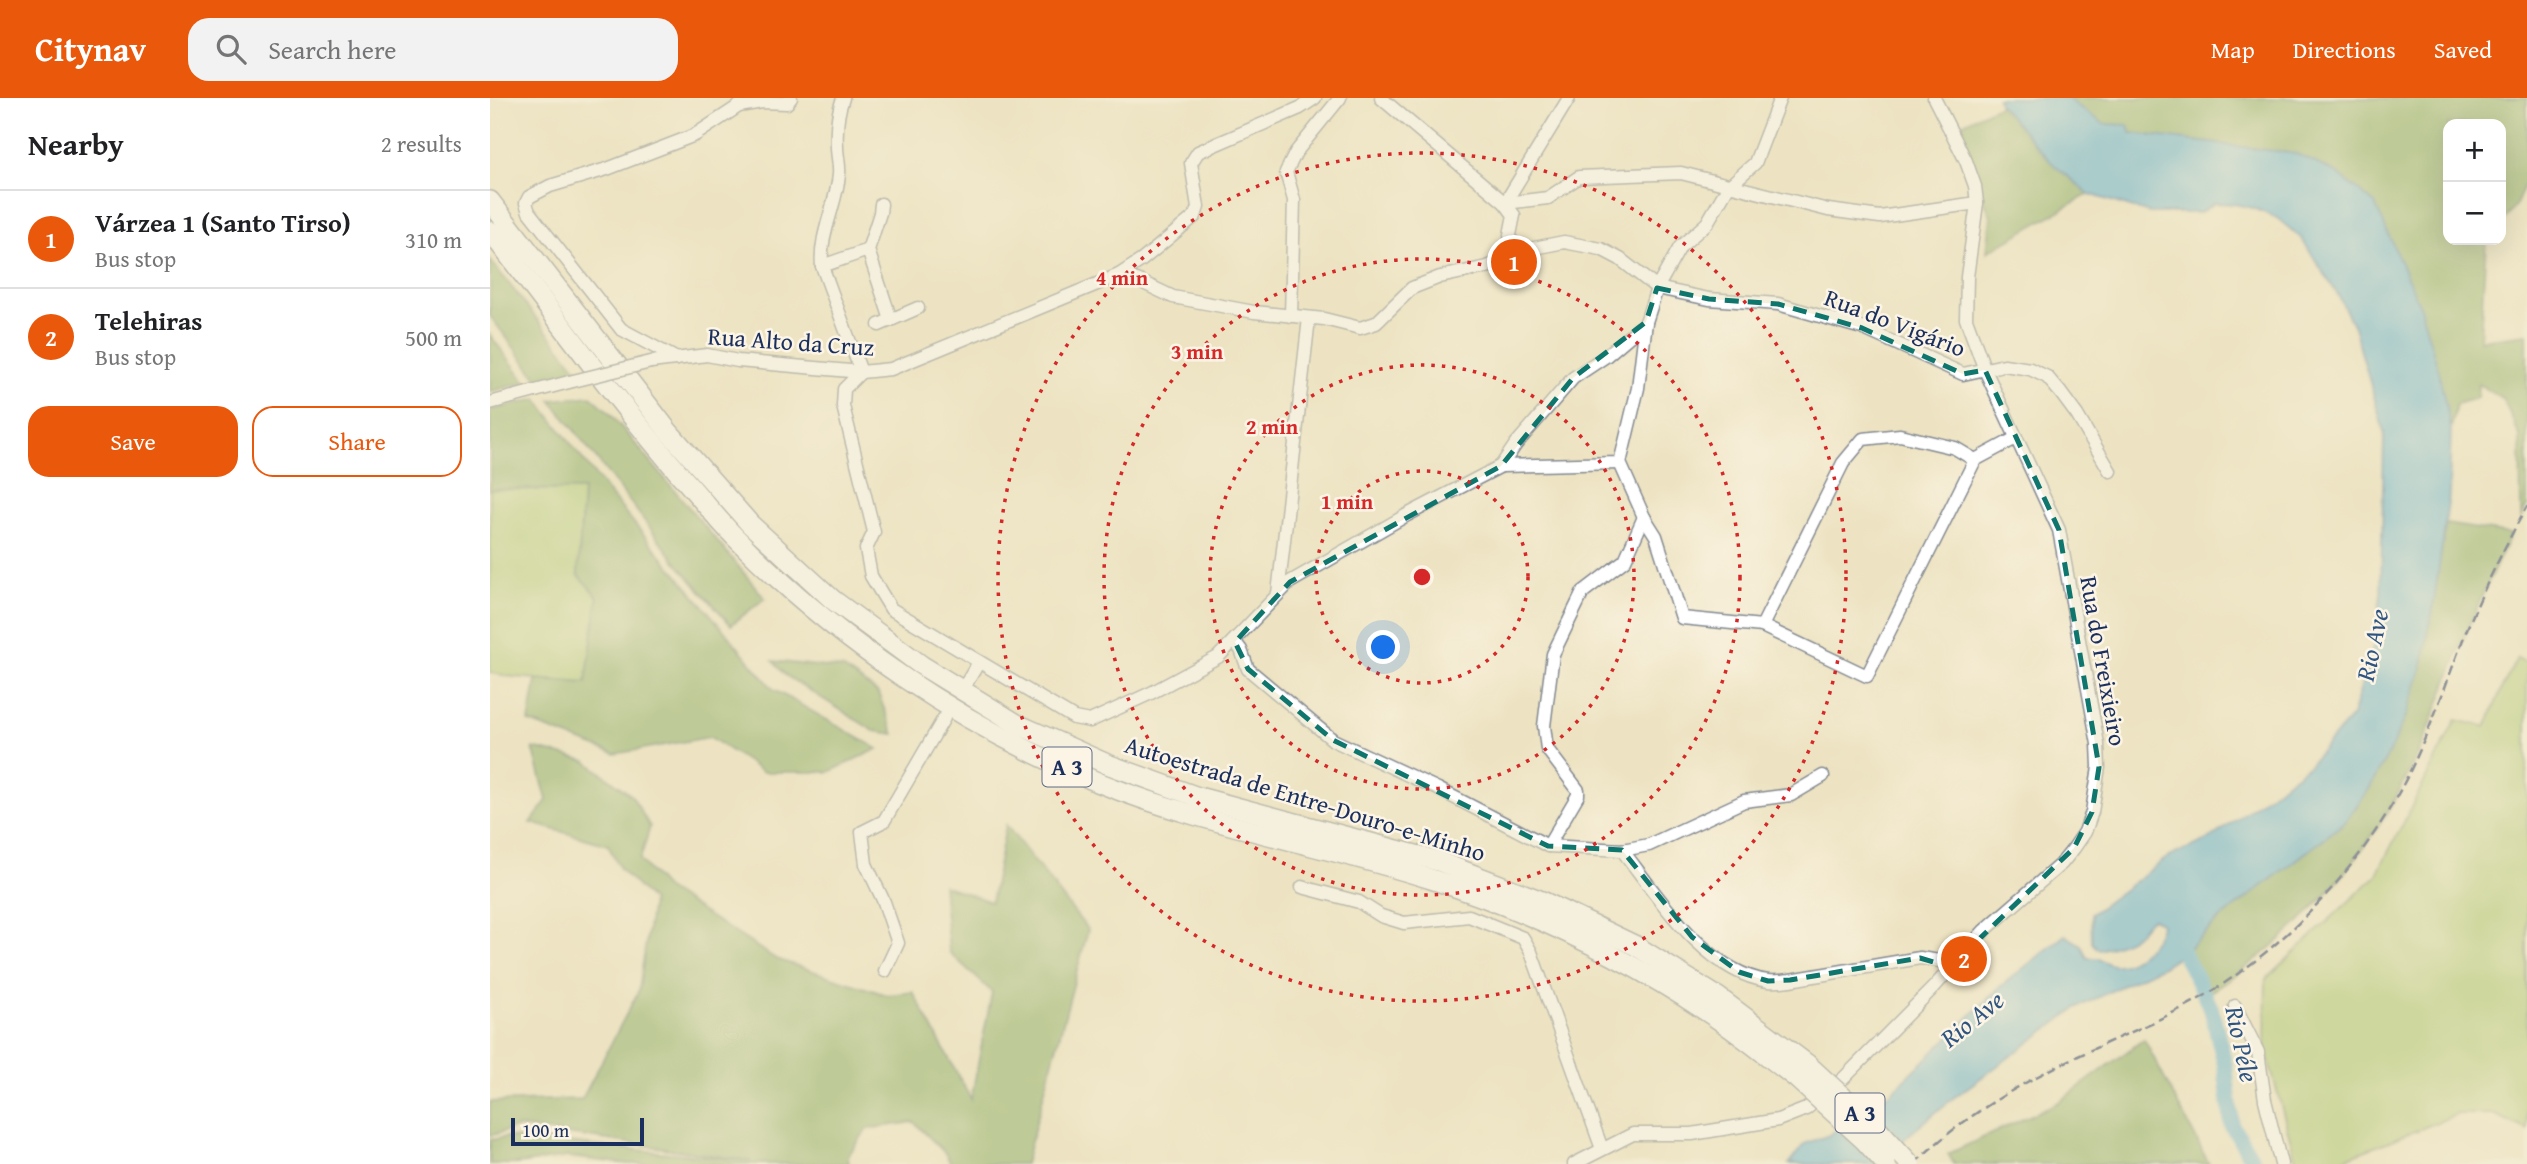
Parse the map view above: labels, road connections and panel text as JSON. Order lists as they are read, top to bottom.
{
  "streets": {
    "highway": ["A 3", "Autoestrada de Entre-Douro-e-Minho"],
    "street": ["Rua do Vigário", "Rua Alto da Cruz", "Rua do Freixieiro"]
  },
  "crossings": [
    ["Rua do Vigário", "Rua do Freixieiro"]
  ],
  "water": ["Rio Ave", "Rio Péle"],
  "scale_bar": "100 m",
  "page": {
    "header": "Citynav",
    "search": "Search here",
    "nav": ["Map", "Directions", "Saved"],
    "heading": ["Nearby", "2 results"],
    "map_buttons": ["+", "−"],
    "list": [
      {
        "mark": "1",
        "name": "Várzea 1 (Santo Tirso)",
        "note": "Bus stop",
        "value": "310 m"
      },
      {
        "mark": "2",
        "name": "Telehiras",
        "note": "Bus stop",
        "value": "500 m"
      }
    ],
    "pins": ["1", "2"],
    "buttons": ["Save", "Share"],
    "scale": "100 m"
  },
  "rings": [
    "4 min",
    "3 min",
    "2 min",
    "1 min"
  ]
}
